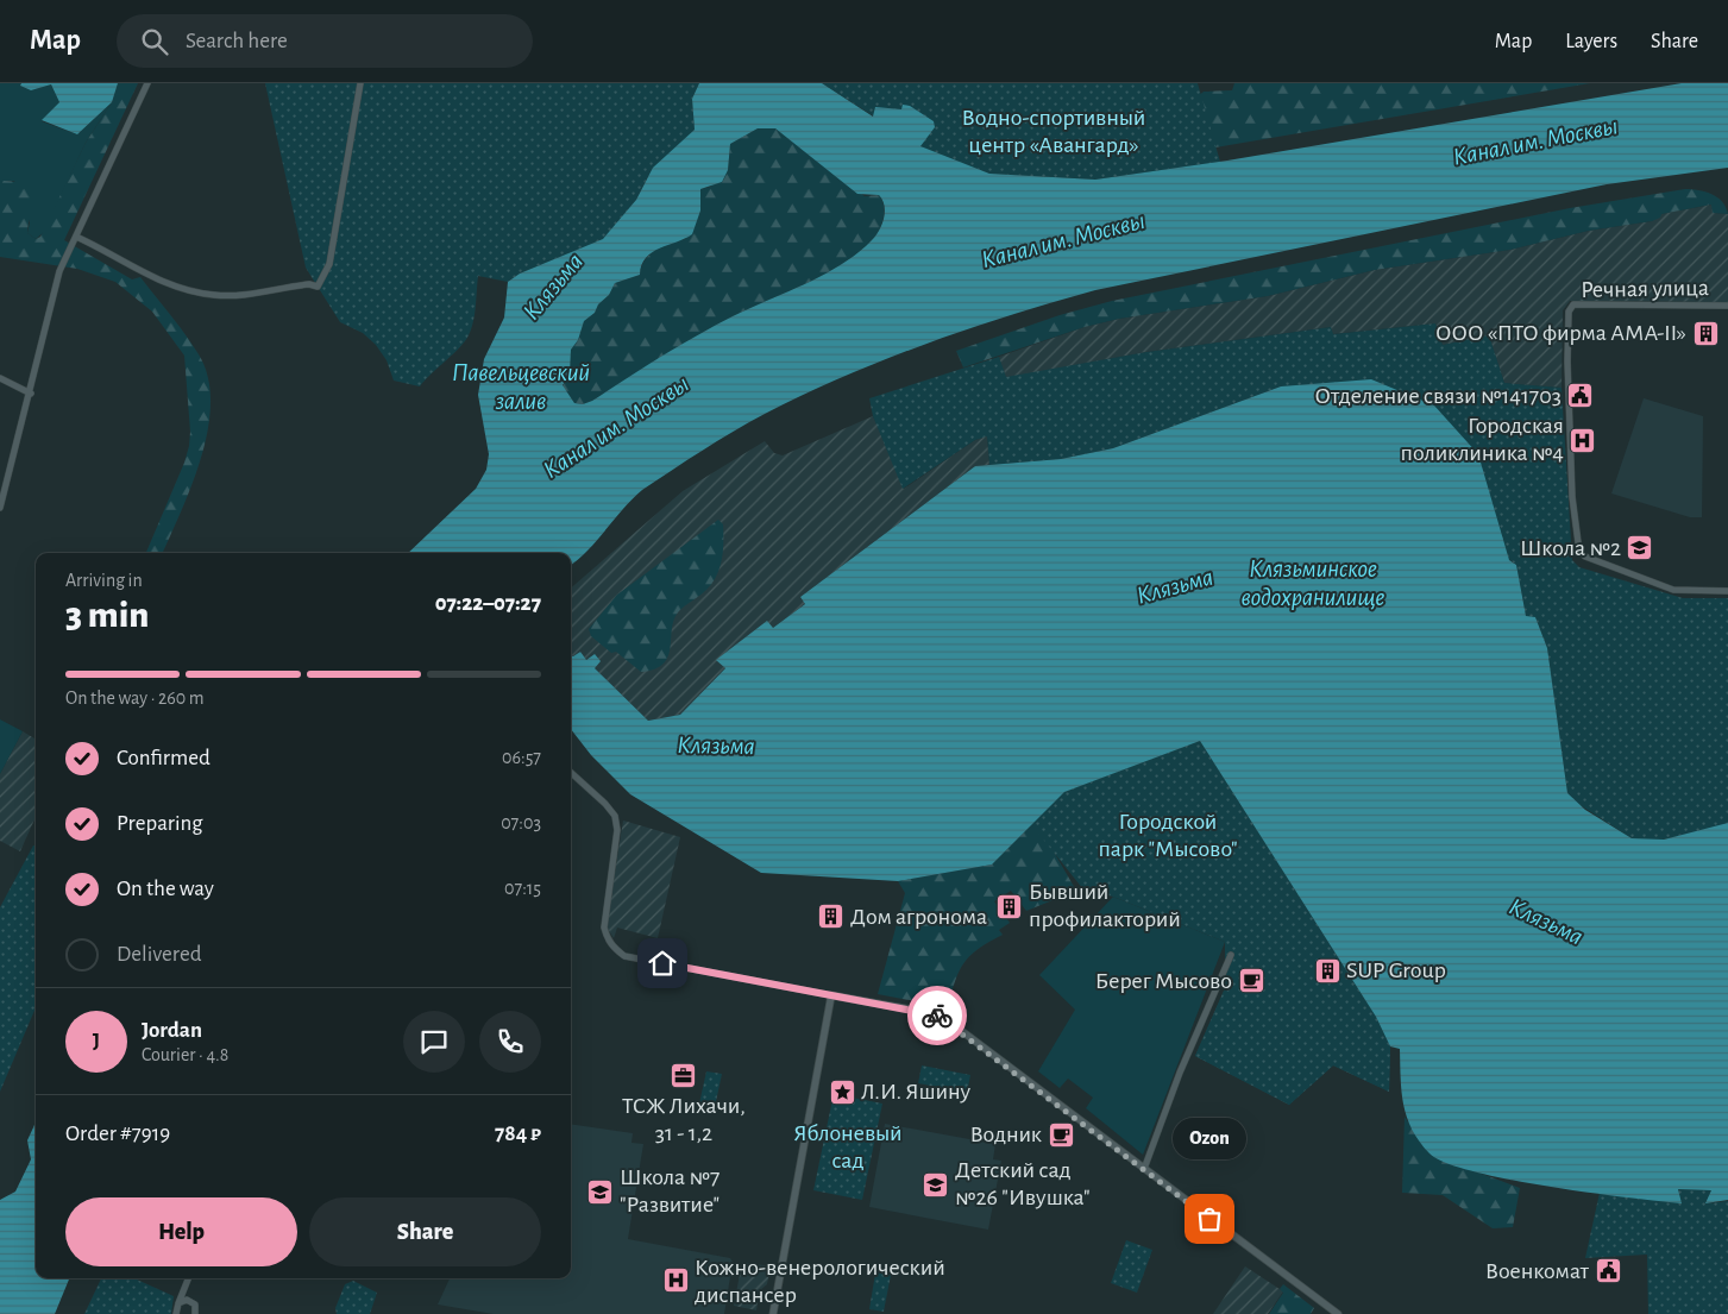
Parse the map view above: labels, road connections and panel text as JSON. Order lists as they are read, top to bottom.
{
  "streets": {
    "street": ["Речная улица"]
  },
  "water": [
    "Канал им. Москвы",
    "Клязьма",
    "Павельцевский залив",
    "Клязьминское водохранилище"
  ],
  "parks": ["Водно-спортивный центр «Авангард»", "Городской парк \"Мысово\"", "Яблоневый сад"],
  "places": {
    "building": [
      "ООО «ПТО фирма АМА-II»",
      "Бывший профилакторий",
      "Дом агронома",
      "SUP Group"
    ],
    "public building": ["Отделение связи №141703", "Военкомат"],
    "hospital": ["Городская поликлиника №4", "Кожно-венерологический диспансер"],
    "school or university": ["Школа №2", "Детский сад №26 \"Ивушка\"", "Школа №7 \"Развитие\""],
    "cafe": ["Берег Мысово", "Водник"],
    "office": ["ТСЖ Лихачи, 31 - 1,2"],
    "place": ["Л.И. Яшину"],
    "other": ["Ozon"]
  },
  "page": {
    "header": "Map",
    "search": "Search here",
    "nav": ["Map", "Layers", "Share"],
    "heading": ["3 min", "Arriving in", "07:22–07:27"],
    "panel": [
      "Jordan",
      "Courier · 4.8",
      "Order #7919",
      "784 ₽"
    ],
    "bar": "On the way · 260 m",
    "list": [
      ["Confirmed", "06:57"],
      ["Preparing", "07:03"],
      ["On the way", "07:15"],
      "Delivered"
    ],
    "round": "J",
    "bubble": "Ozon",
    "buttons": ["Help", "Share"]
  }
}
